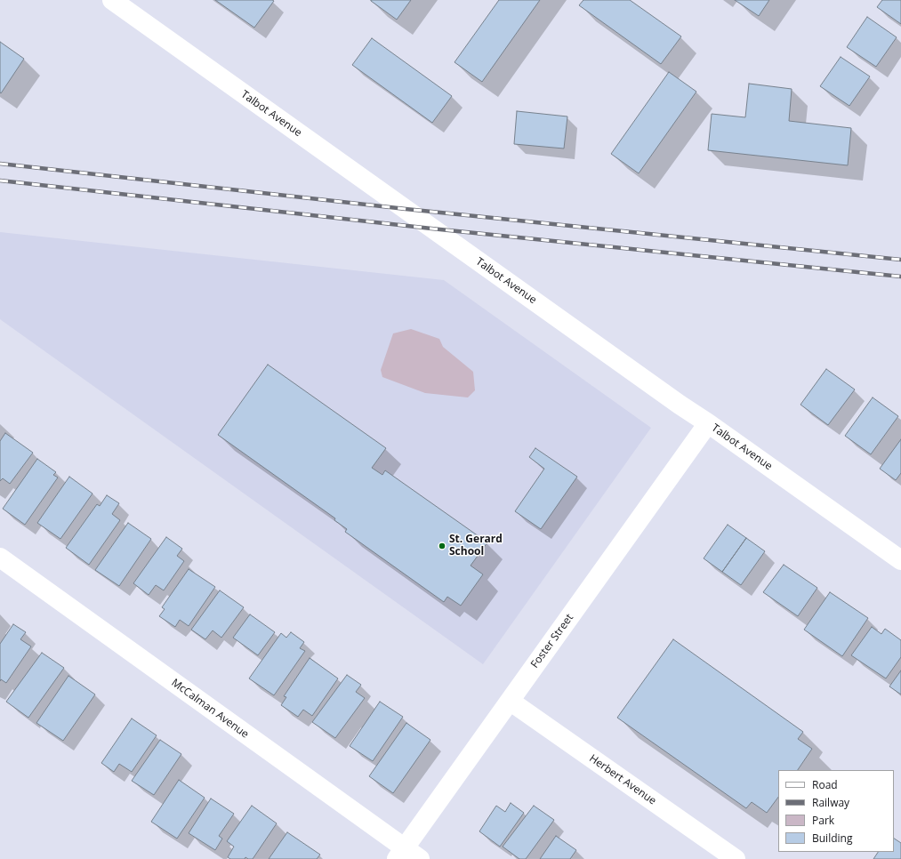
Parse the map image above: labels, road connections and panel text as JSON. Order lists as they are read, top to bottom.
{
  "streets": {
    "street": [
      "Talbot Avenue",
      "Foster Street",
      "McCalman Avenue",
      "Herbert Avenue"
    ]
  },
  "crossings": [
    ["Talbot Avenue", "Foster Street"],
    ["Foster Street", "McCalman Avenue"],
    ["Foster Street", "Herbert Avenue"]
  ],
  "places": ["St. Gerard School"],
  "legend": [
    "Road",
    "Railway",
    "Park",
    "Building"
  ]
}
